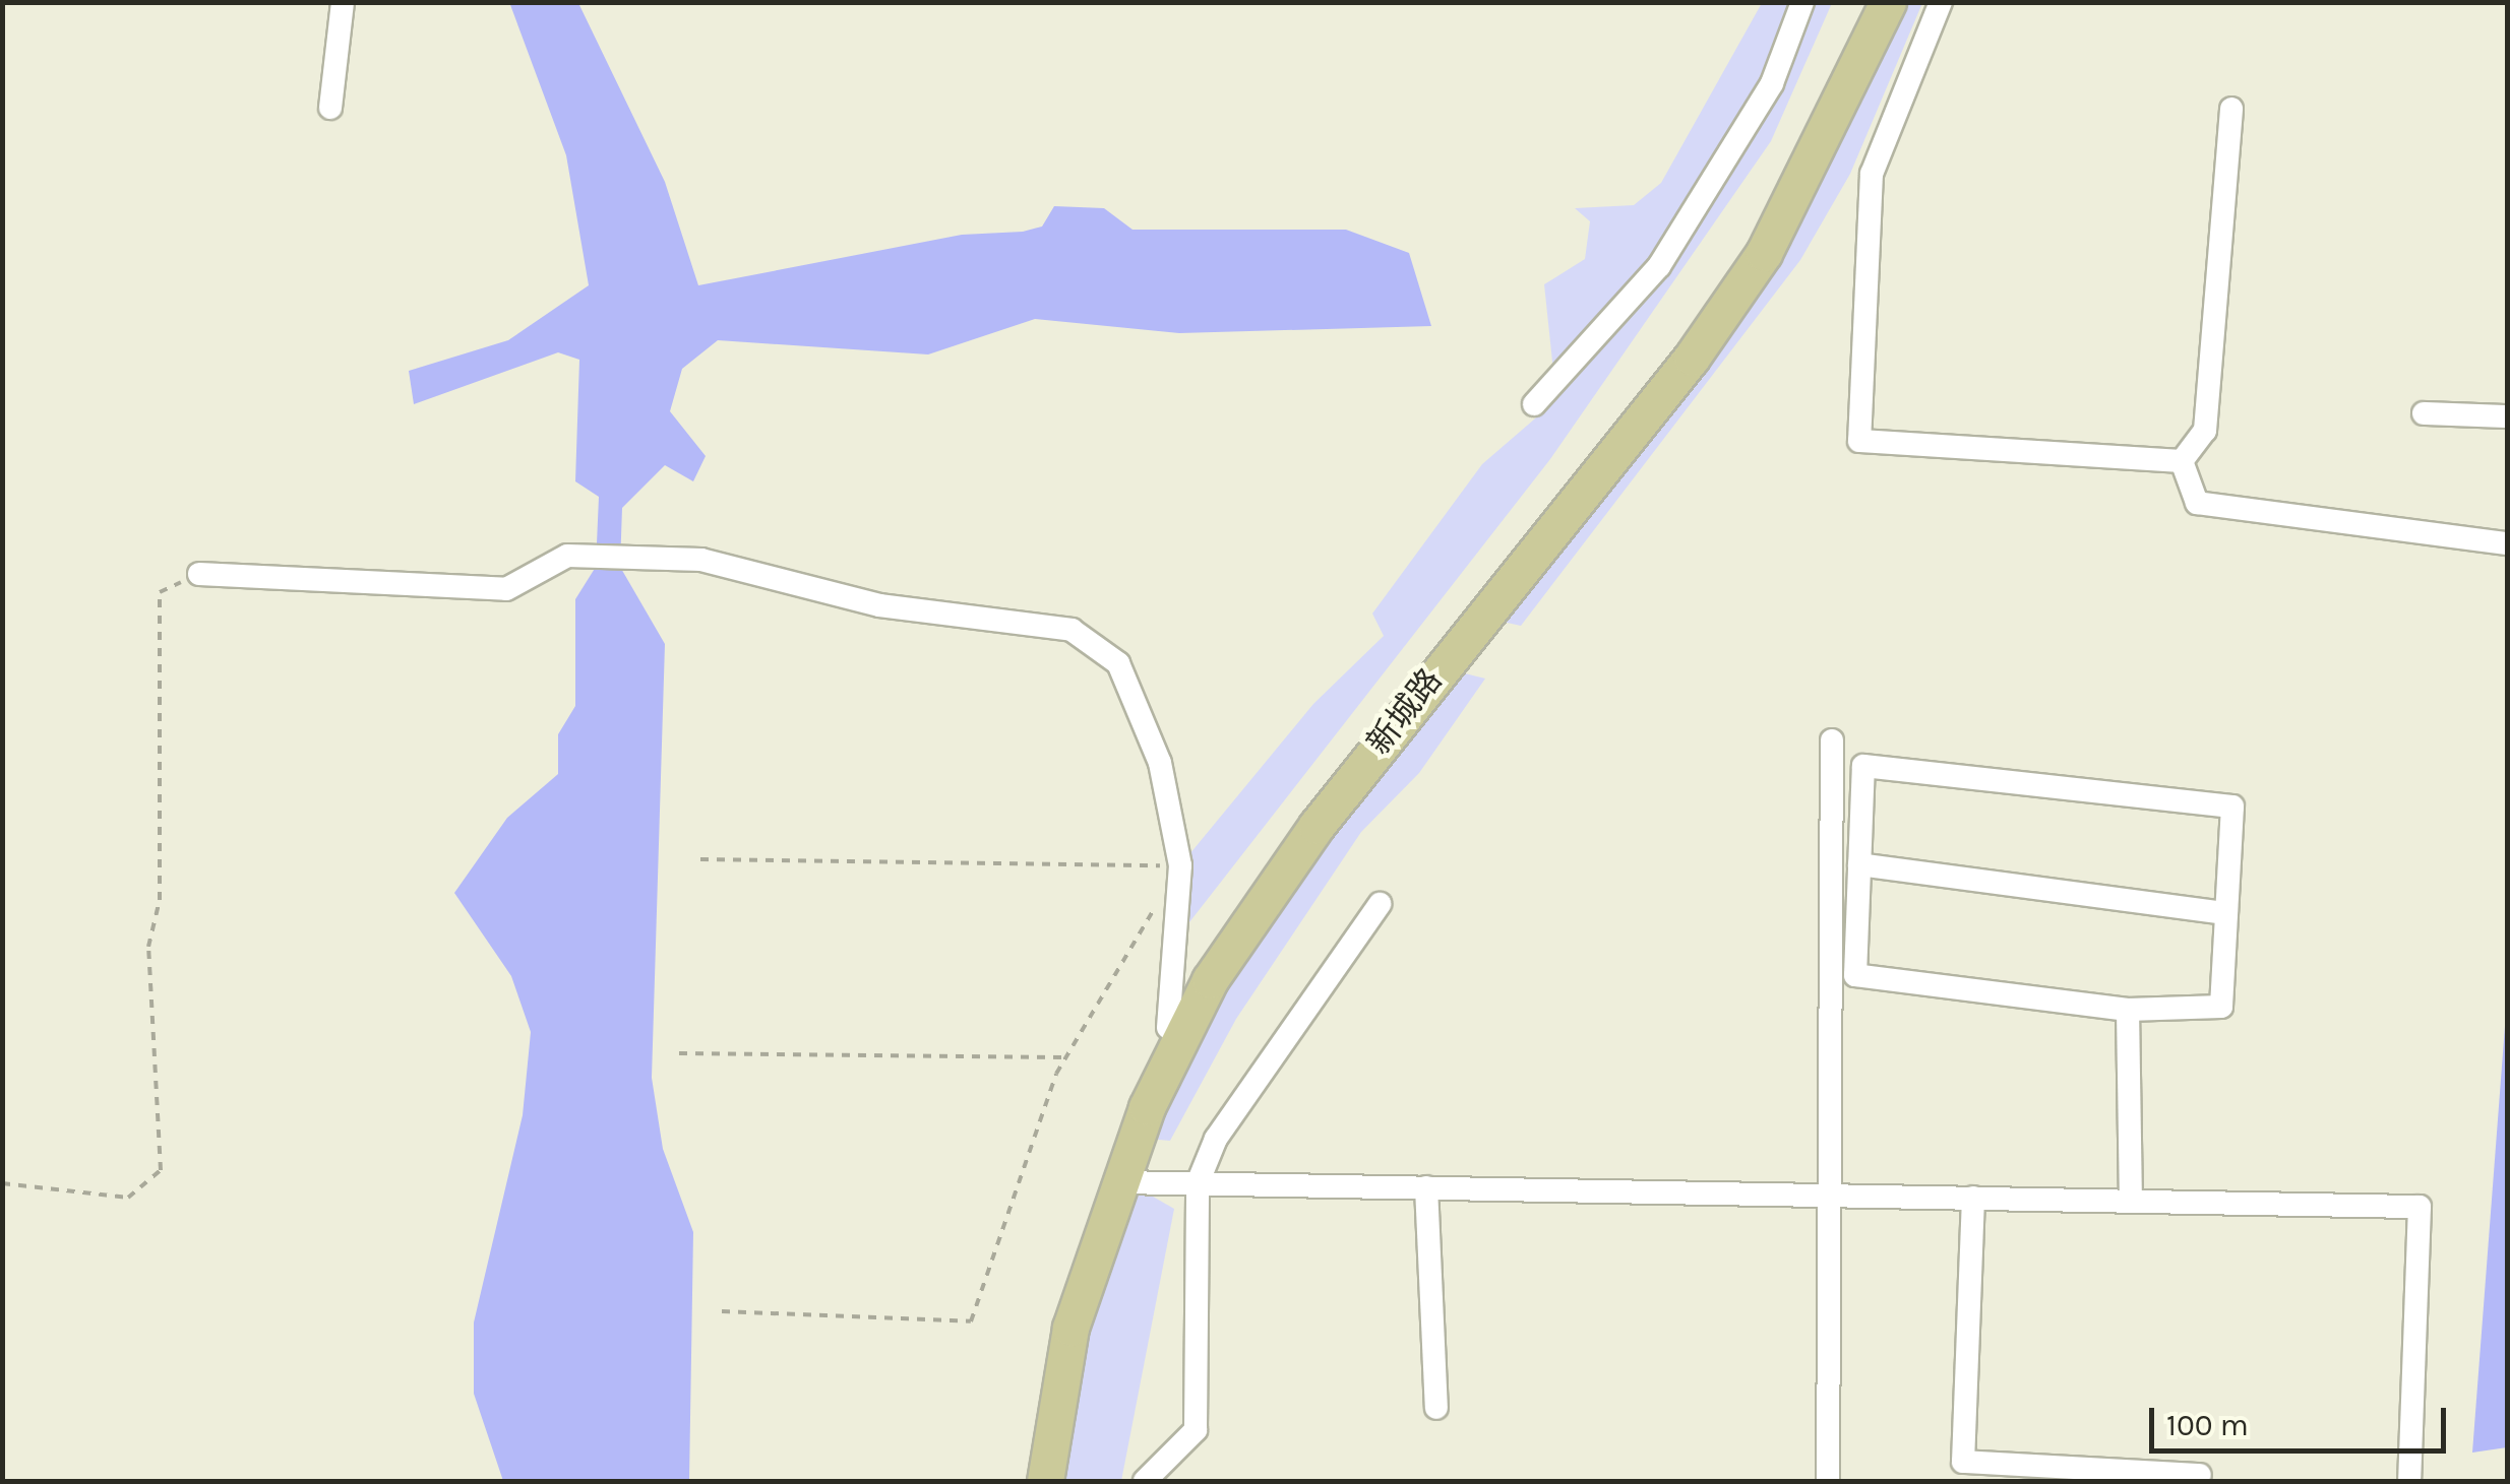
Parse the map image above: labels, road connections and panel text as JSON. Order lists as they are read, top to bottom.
{
  "streets": {
    "main road": ["新城路"]
  },
  "scale_bar": "100 m"
}
